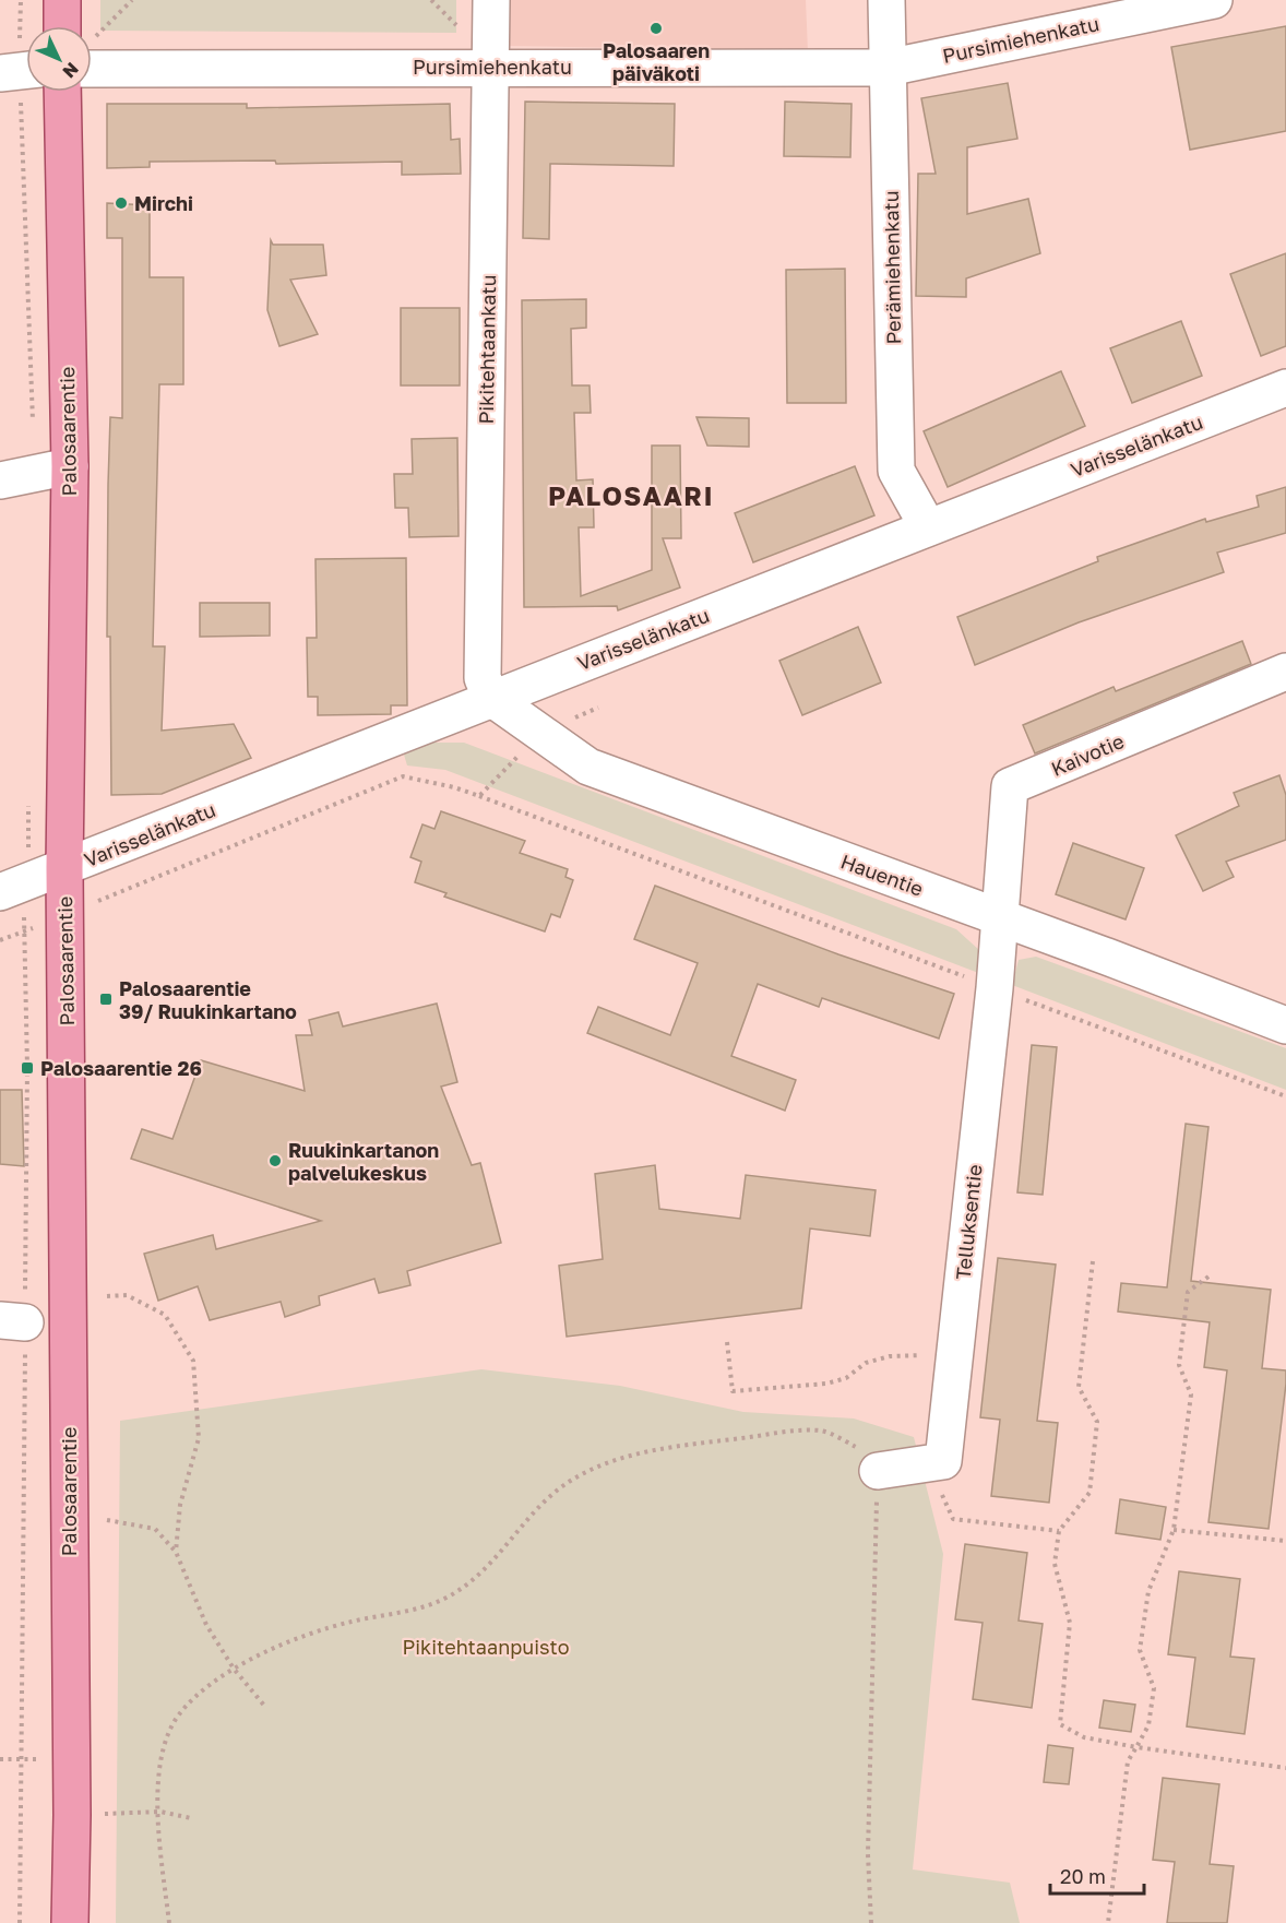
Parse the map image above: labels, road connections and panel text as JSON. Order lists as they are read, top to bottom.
{
  "streets": {
    "main road": ["Palosaarentie"],
    "street": [
      "Pursimiehenkatu",
      "Perämiehenkatu",
      "Pikitehtaankatu",
      "Varisselänkatu",
      "Kaivotie",
      "Hauentie",
      "Telluksentie"
    ]
  },
  "crossings": [
    ["Pursimiehenkatu", "Perämiehenkatu"],
    ["Pursimiehenkatu", "Pikitehtaankatu"],
    ["Perämiehenkatu", "Varisselänkatu"],
    ["Pikitehtaankatu", "Varisselänkatu"],
    ["Pikitehtaankatu", "Hauentie"],
    ["Palosaarentie", "Varisselänkatu"],
    ["Varisselänkatu", "Hauentie"],
    ["Kaivotie", "Hauentie"],
    ["Kaivotie", "Telluksentie"],
    ["Hauentie", "Telluksentie"]
  ],
  "districts": ["PALOSAARI"],
  "parks": ["Pikitehtaanpuisto"],
  "places": {
    "other": ["Palosaaren päiväkoti", "Mirchi", "Ruukinkartanon palvelukeskus"],
    "transit": ["Palosaarentie 39/ Ruukinkartano", "Palosaarentie 26"]
  },
  "scale_bar": "20 m",
  "north": "bottom right"
}
